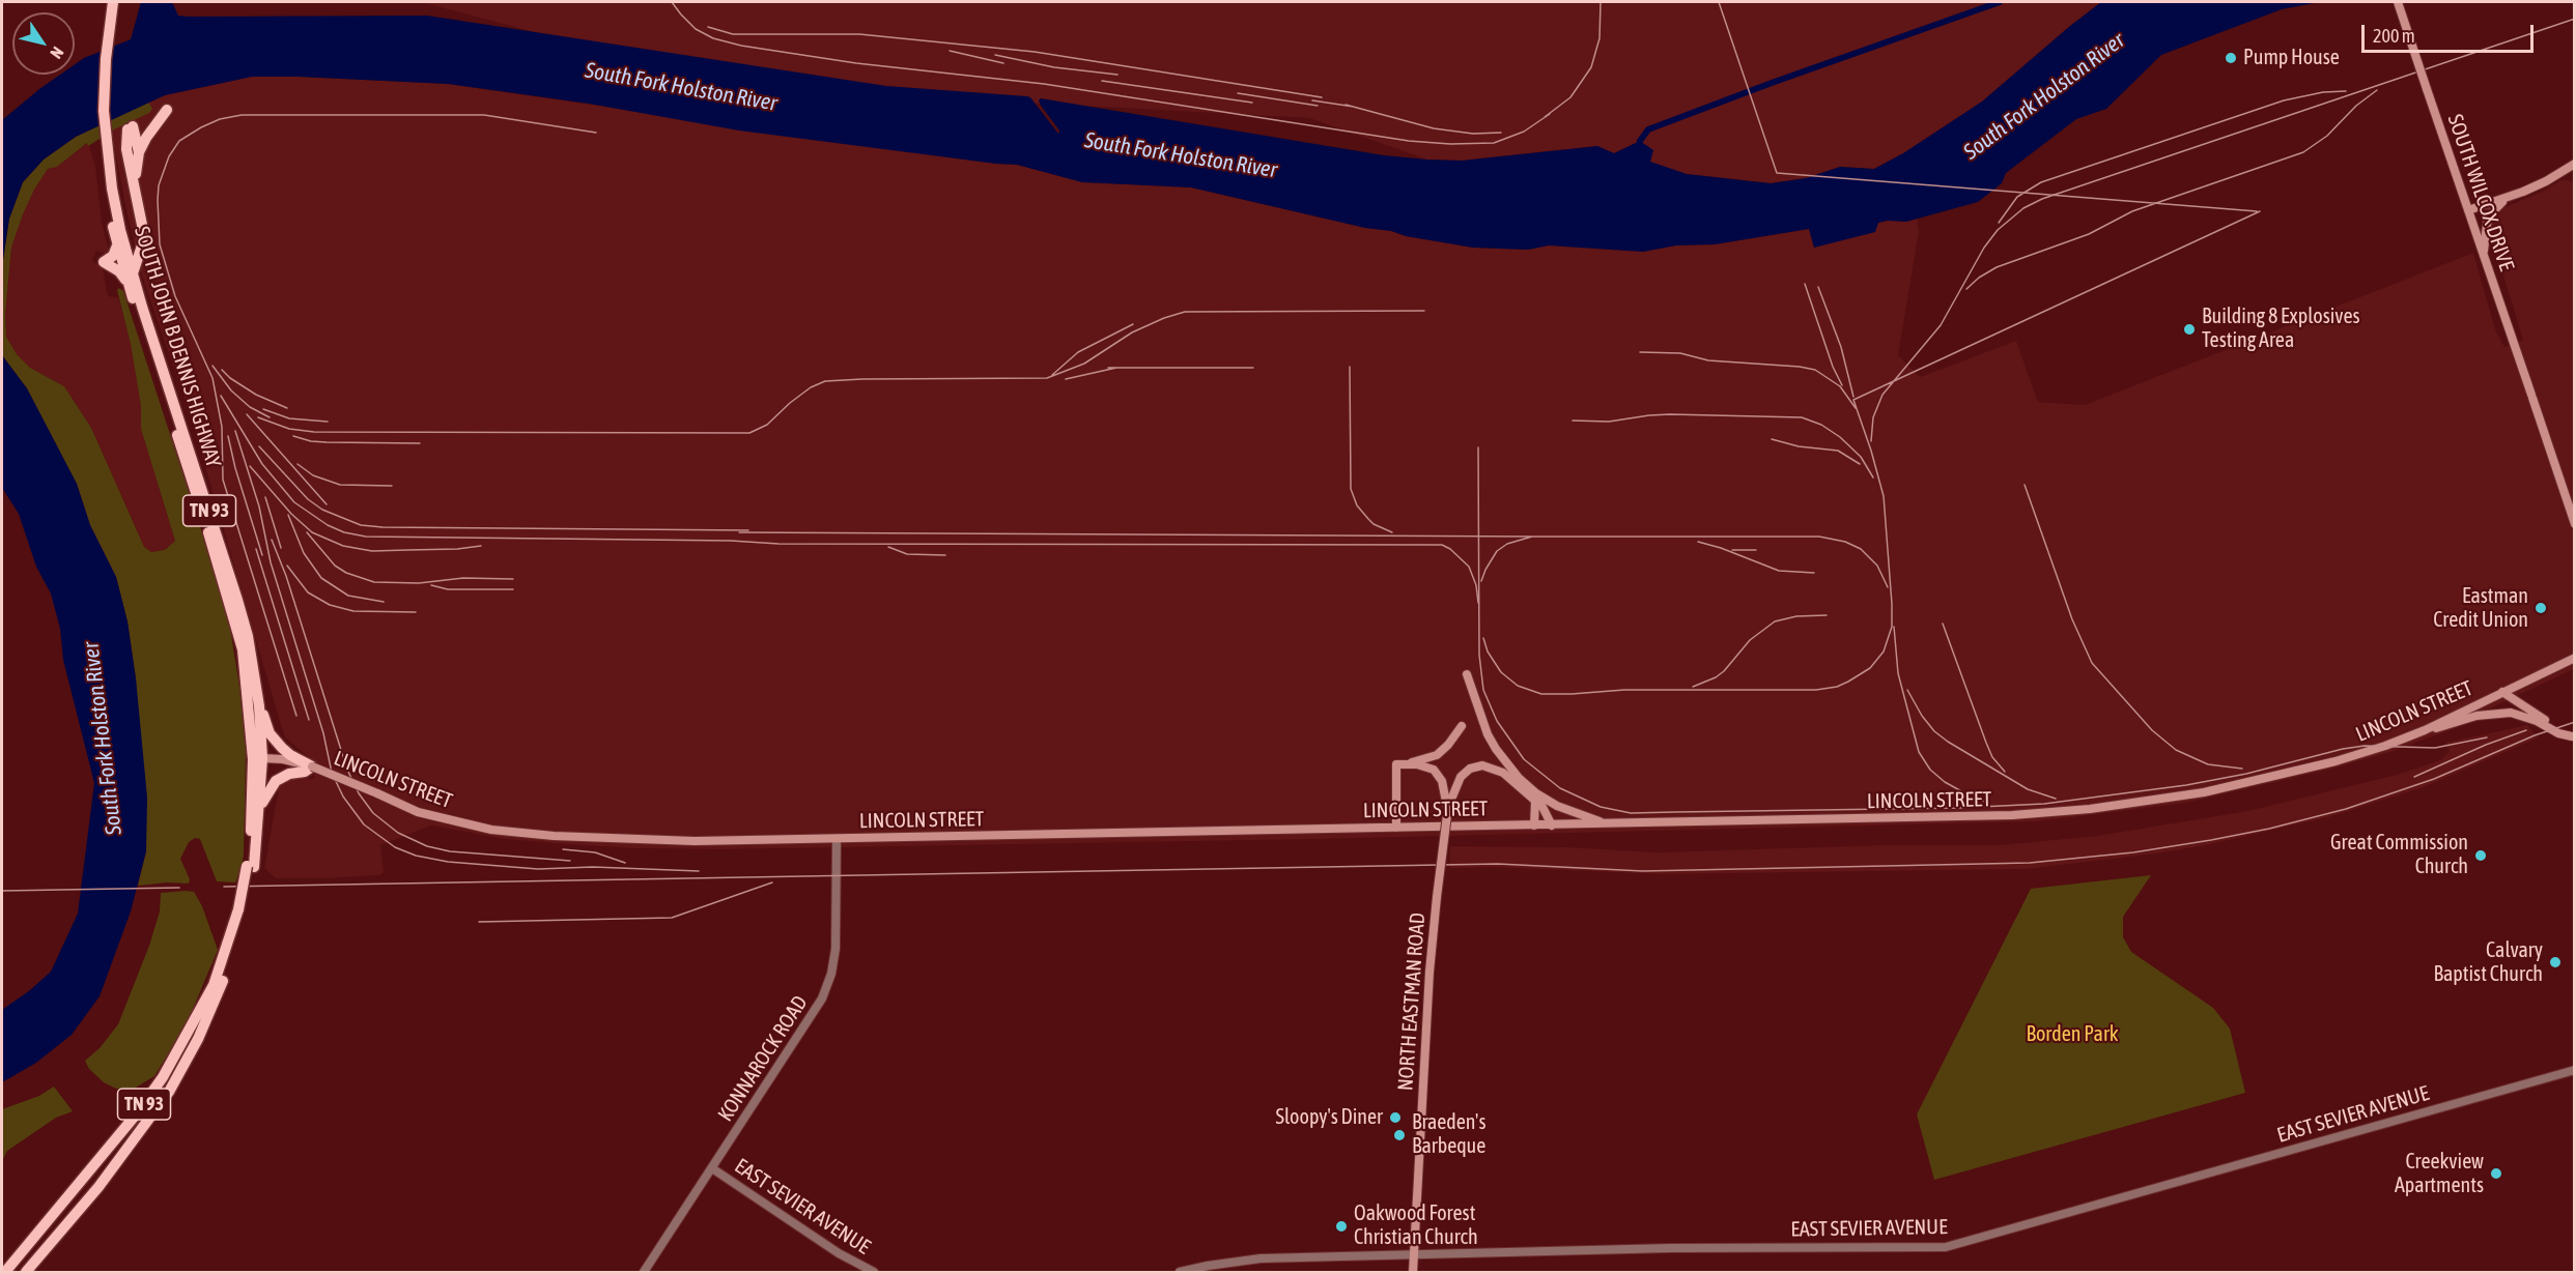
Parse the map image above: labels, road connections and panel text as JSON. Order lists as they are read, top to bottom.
{
  "streets": {
    "highway": ["SOUTH JOHN B DENNIS HIGHWAY", "TN 93"],
    "main road": ["SOUTH WILCOX DRIVE", "LINCOLN STREET", "NORTH EASTMAN ROAD"],
    "street": ["KONNAROCK ROAD", "EAST SEVIER AVENUE"]
  },
  "crossings": [
    ["SOUTH JOHN B DENNIS HIGHWAY", "TN 93"],
    ["SOUTH JOHN B DENNIS HIGHWAY", "LINCOLN STREET"],
    ["LINCOLN STREET", "KONNAROCK ROAD"],
    ["NORTH EASTMAN ROAD", "EAST SEVIER AVENUE"],
    ["KONNAROCK ROAD", "EAST SEVIER AVENUE"]
  ],
  "water": ["South Fork Holston River"],
  "parks": ["Borden Park"],
  "places": [
    "Pump House",
    "Building 8 Explosives Testing Area",
    "Eastman Credit Union",
    "Great Commission Church",
    "Calvary Baptist Church",
    "Sloopy's Diner",
    "Braeden's Barbeque",
    "Creekview Apartments",
    "Oakwood Forest Christian Church"
  ],
  "scale_bar": "200 m",
  "north": "bottom right"
}
